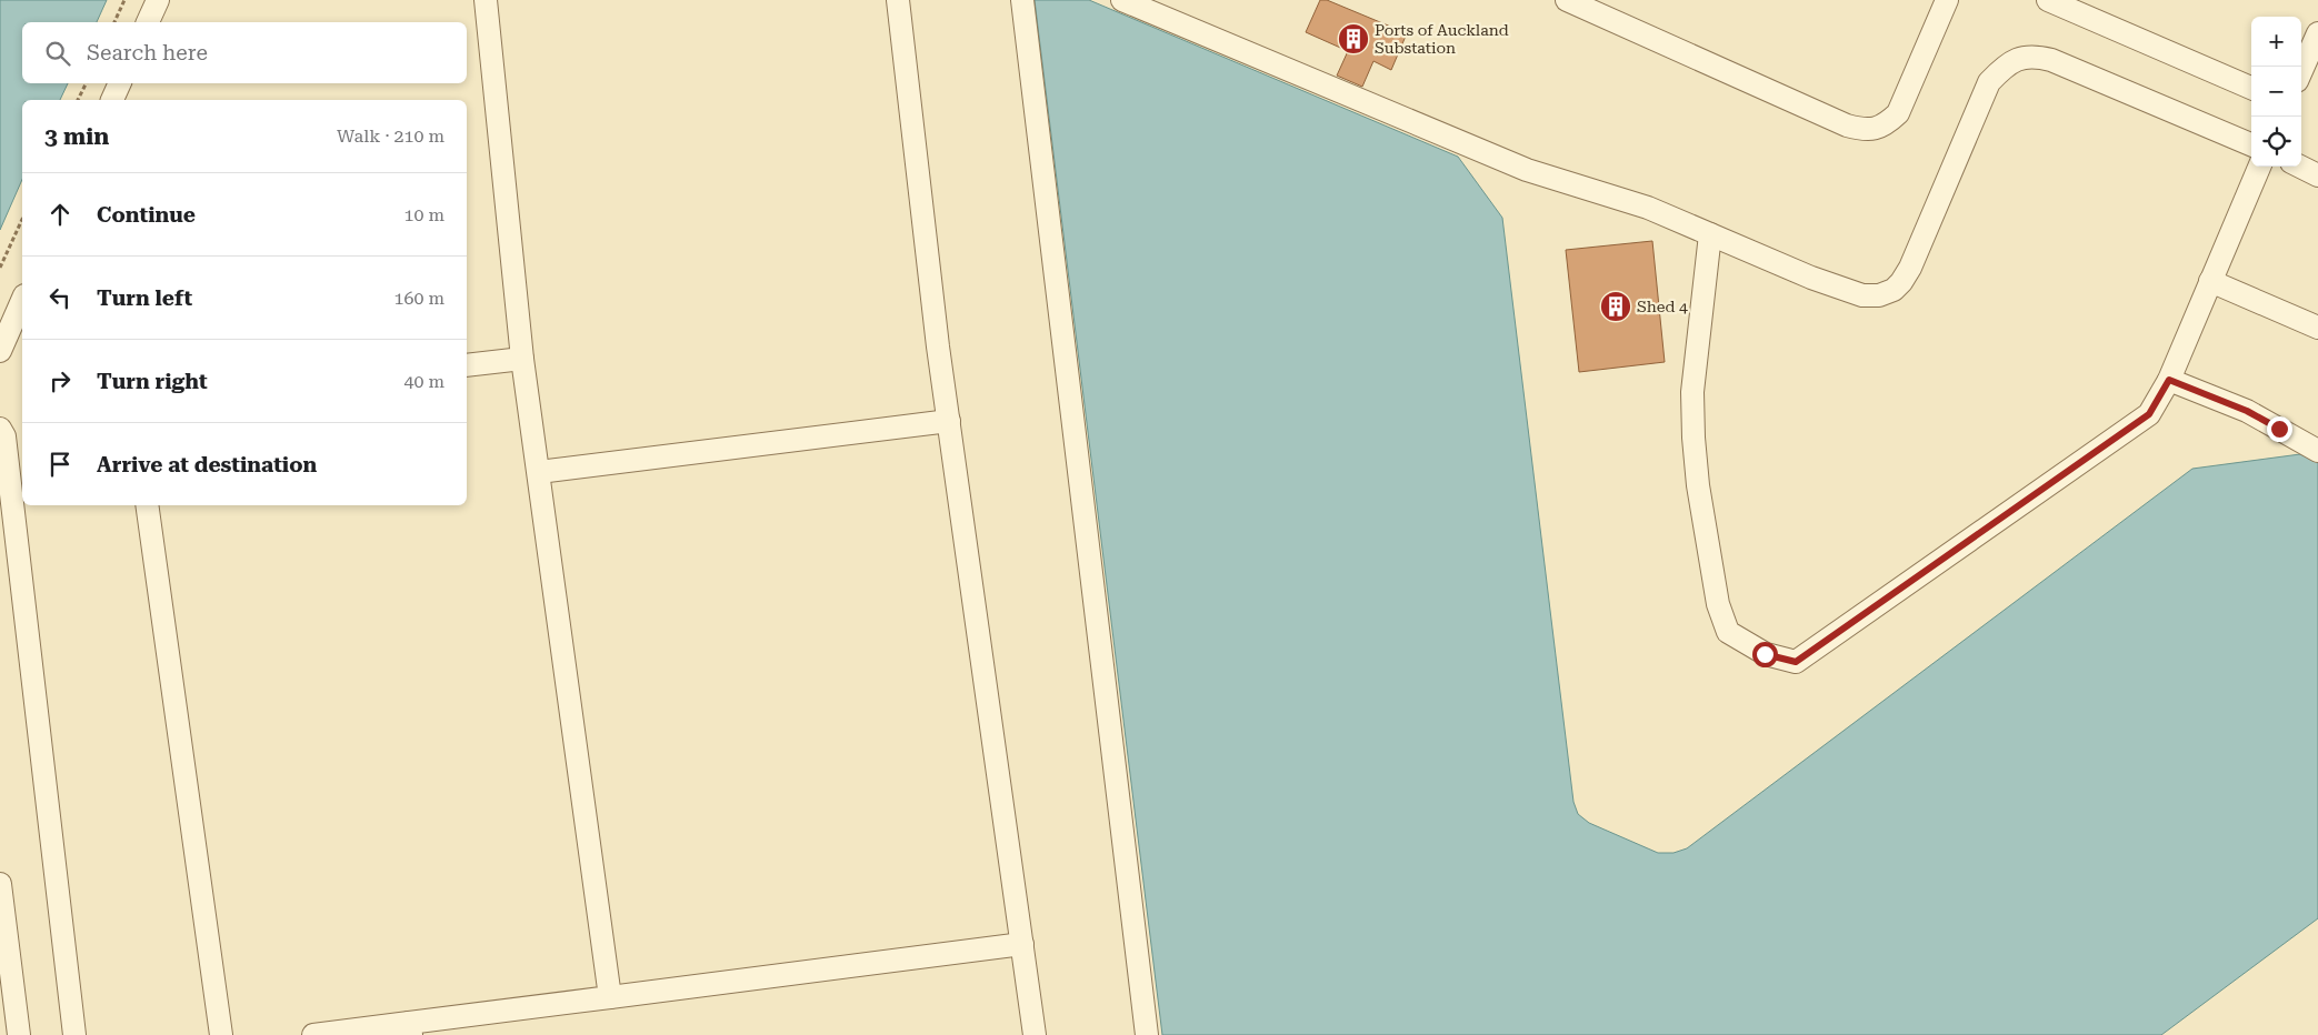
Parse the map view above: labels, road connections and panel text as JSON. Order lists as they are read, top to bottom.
{
  "places": {
    "building": ["Ports of Auckland Substation", "Shed 4"]
  },
  "page": {
    "map_buttons": ["+", "−"],
    "search": "Search here",
    "heading": ["3 min", "Walk · 210 m"],
    "list": [
      ["Continue", "10 m"],
      ["Turn left", "160 m"],
      ["Turn right", "40 m"],
      "Arrive at destination"
    ]
  }
}
